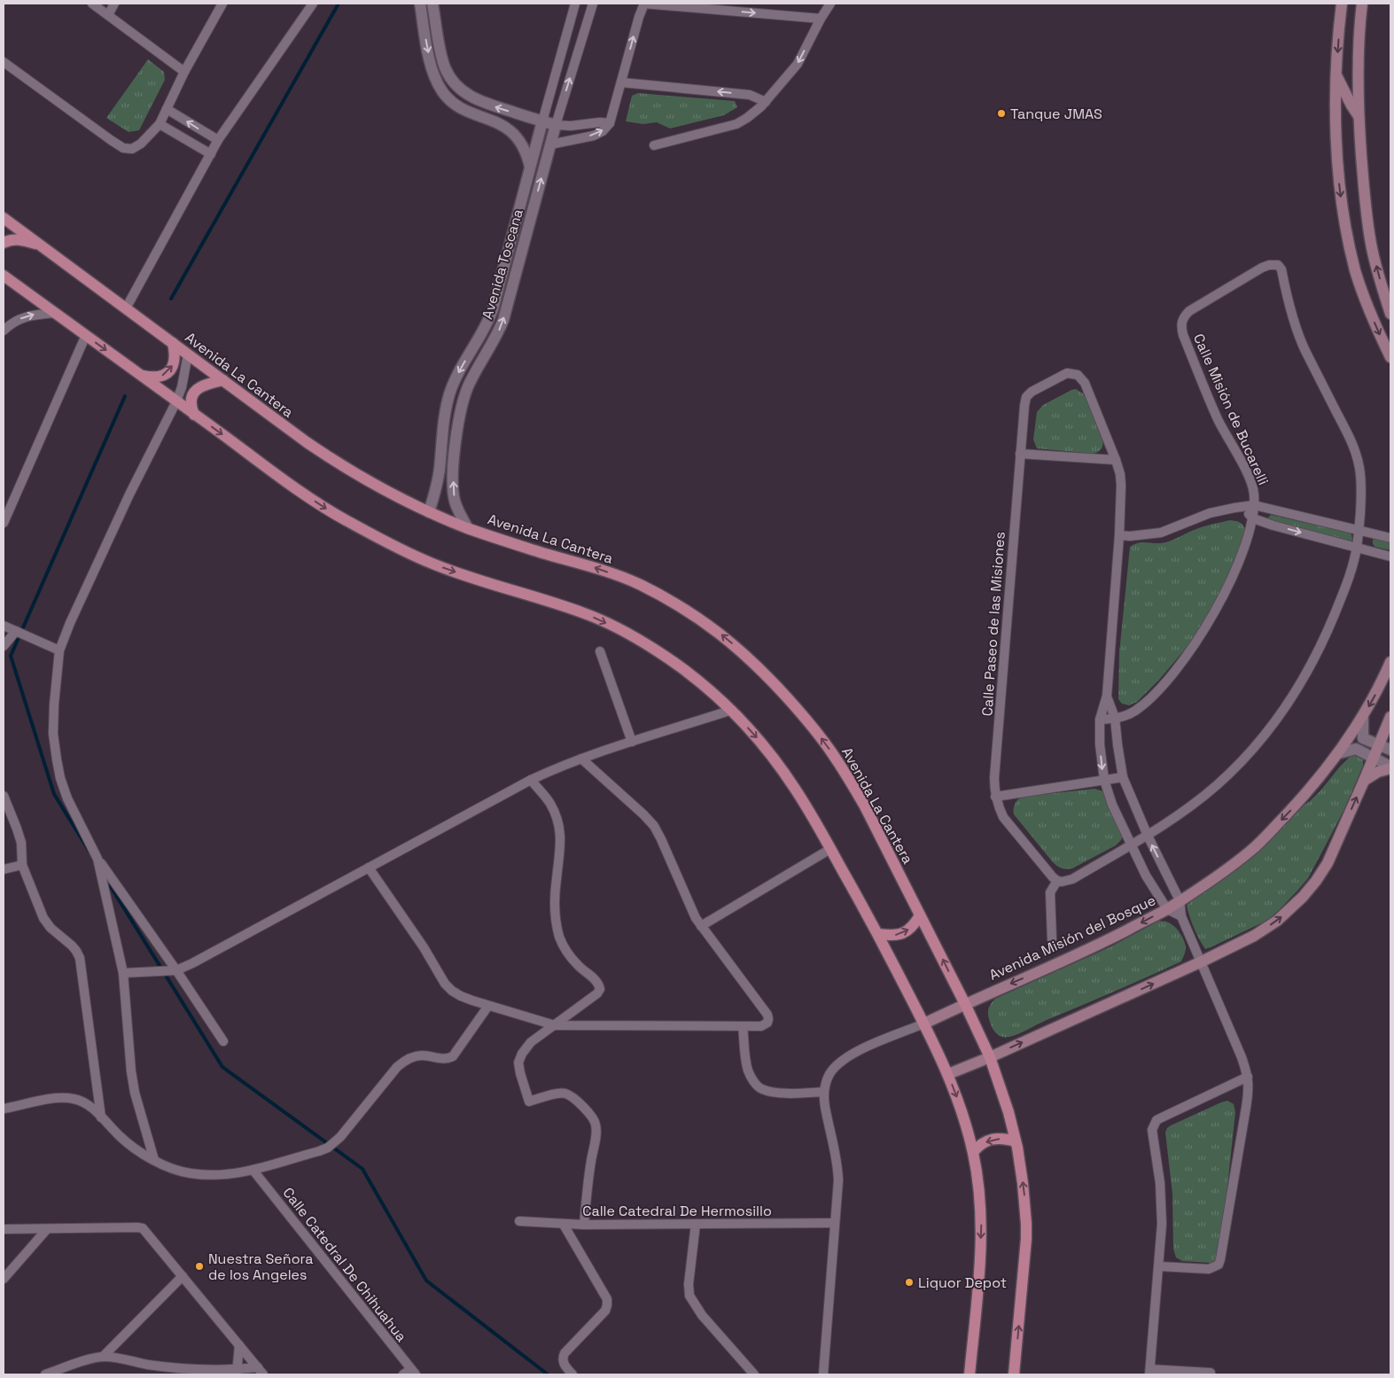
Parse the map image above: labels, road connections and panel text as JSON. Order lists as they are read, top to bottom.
{
  "streets": {
    "main road": ["Avenida La Cantera", "Avenida Misión del Bosque"],
    "street": [
      "Avenida Toscana",
      "Calle Misión de Bucarelli",
      "Calle Paseo de las Misiones",
      "Calle Catedral De Hermosillo",
      "Calle Catedral De Chihuahua"
    ]
  },
  "crossings": [
    ["Avenida Toscana", "Avenida La Cantera"],
    ["Avenida La Cantera", "Avenida Misión del Bosque"],
    ["Calle Misión de Bucarelli", "Calle Paseo de las Misiones"],
    ["Calle Paseo de las Misiones", "Avenida Misión del Bosque"]
  ],
  "places": ["Tanque JMAS", "Nuestra Señora de los Angeles", "Liquor Depot"]
}
